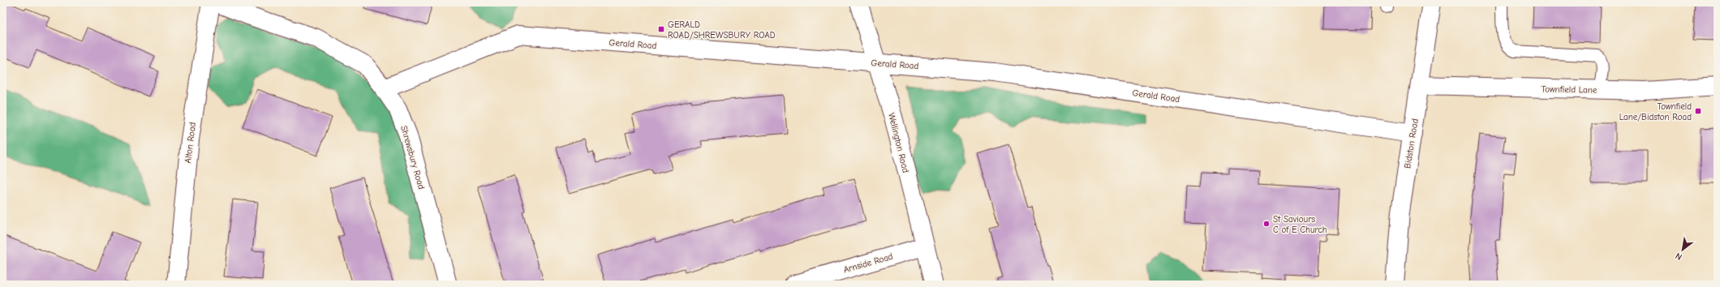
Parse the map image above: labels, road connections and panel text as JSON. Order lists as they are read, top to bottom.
{
  "streets": {
    "street": [
      "Gerald Road",
      "Townfield Lane",
      "Alton Road",
      "Wellington Road",
      "Bidston Road",
      "Shrewsbury Road",
      "Arnside Road"
    ]
  },
  "crossings": [
    ["Gerald Road", "Wellington Road"],
    ["Gerald Road", "Bidston Road"],
    ["Gerald Road", "Shrewsbury Road"],
    ["Townfield Lane", "Bidston Road"],
    ["Wellington Road", "Arnside Road"]
  ],
  "places": {
    "transit": ["GERALD ROAD/SHREWSBURY ROAD", "Townfield Lane/Bidston Road"],
    "other": ["St Saviours C of E Church"]
  },
  "north": "bottom left"
}
